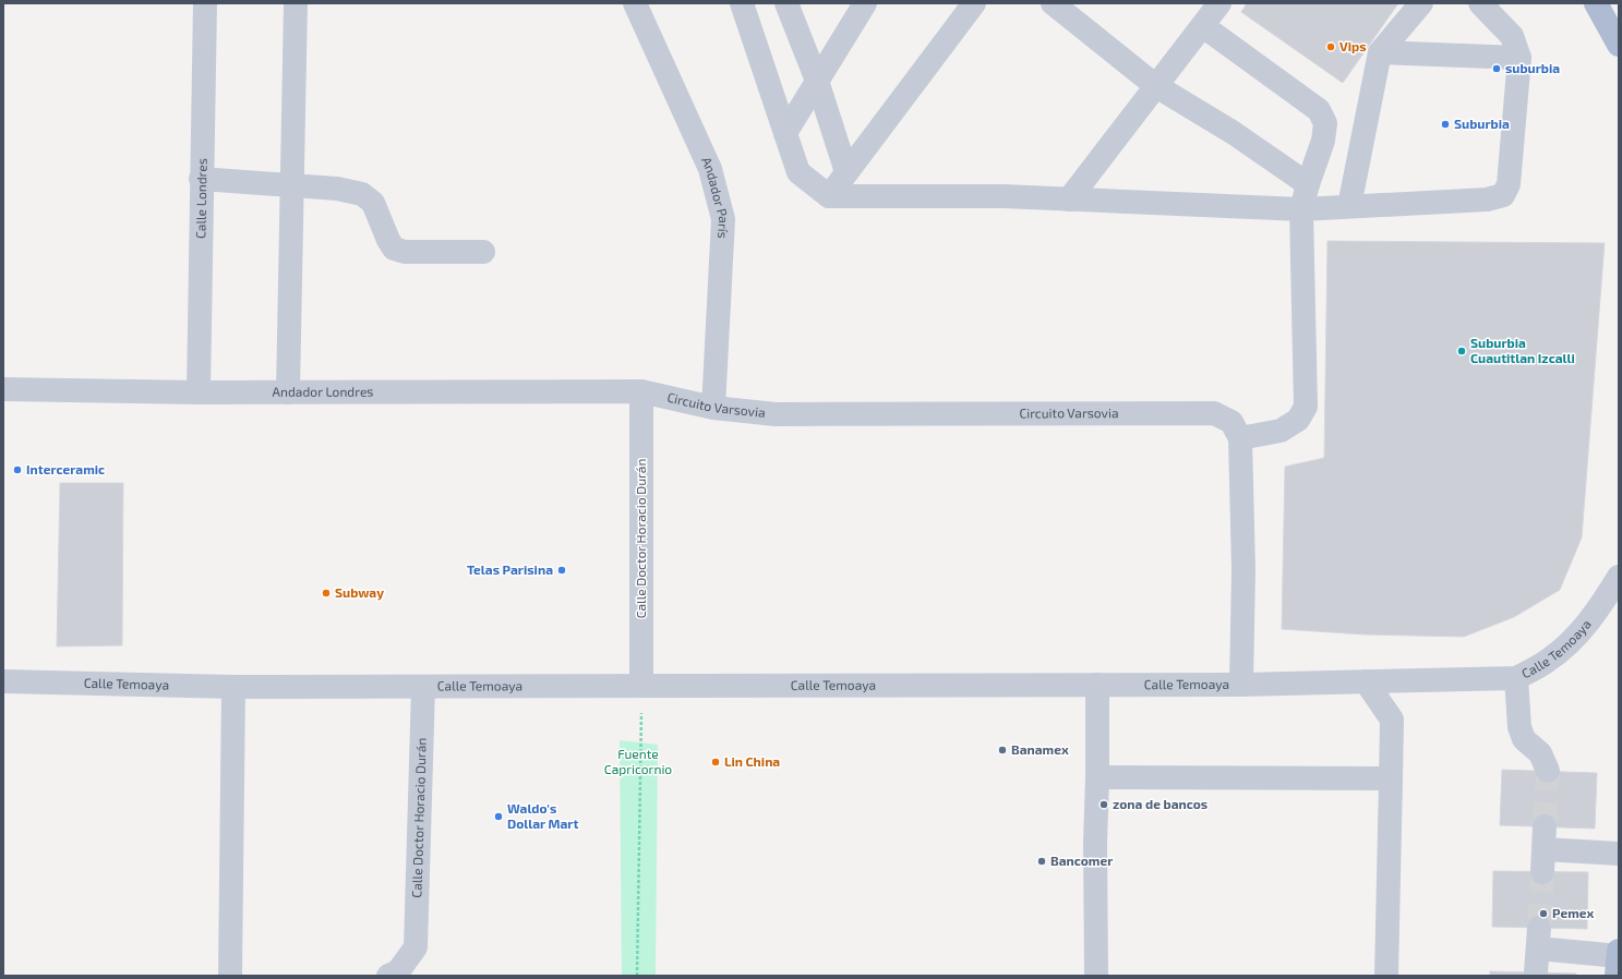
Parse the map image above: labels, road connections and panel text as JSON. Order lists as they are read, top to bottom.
{
  "streets": {
    "street": [
      "Calle Londres",
      "Andador París",
      "Andador Londres",
      "Circuito Varsovia",
      "Calle Doctor Horacio Durán",
      "Calle Temoaya"
    ]
  },
  "crossings": [
    ["Calle Londres", "Andador Londres"],
    ["Andador París", "Circuito Varsovia"],
    ["Andador Londres", "Circuito Varsovia"],
    ["Andador Londres", "Calle Doctor Horacio Durán"],
    ["Circuito Varsovia", "Calle Doctor Horacio Durán"],
    ["Calle Doctor Horacio Durán", "Calle Temoaya"]
  ],
  "parks": ["Fuente Capricornio"],
  "places": [
    "Vips",
    "suburbia",
    "Suburbia",
    "Suburbia Cuautitlan Izcalli",
    "Interceramic",
    "Telas Parisina",
    "Subway",
    "Banamex",
    "Lin China",
    "zona de bancos",
    "Waldo's Dollar Mart",
    "Bancomer",
    "Pemex"
  ]
}
